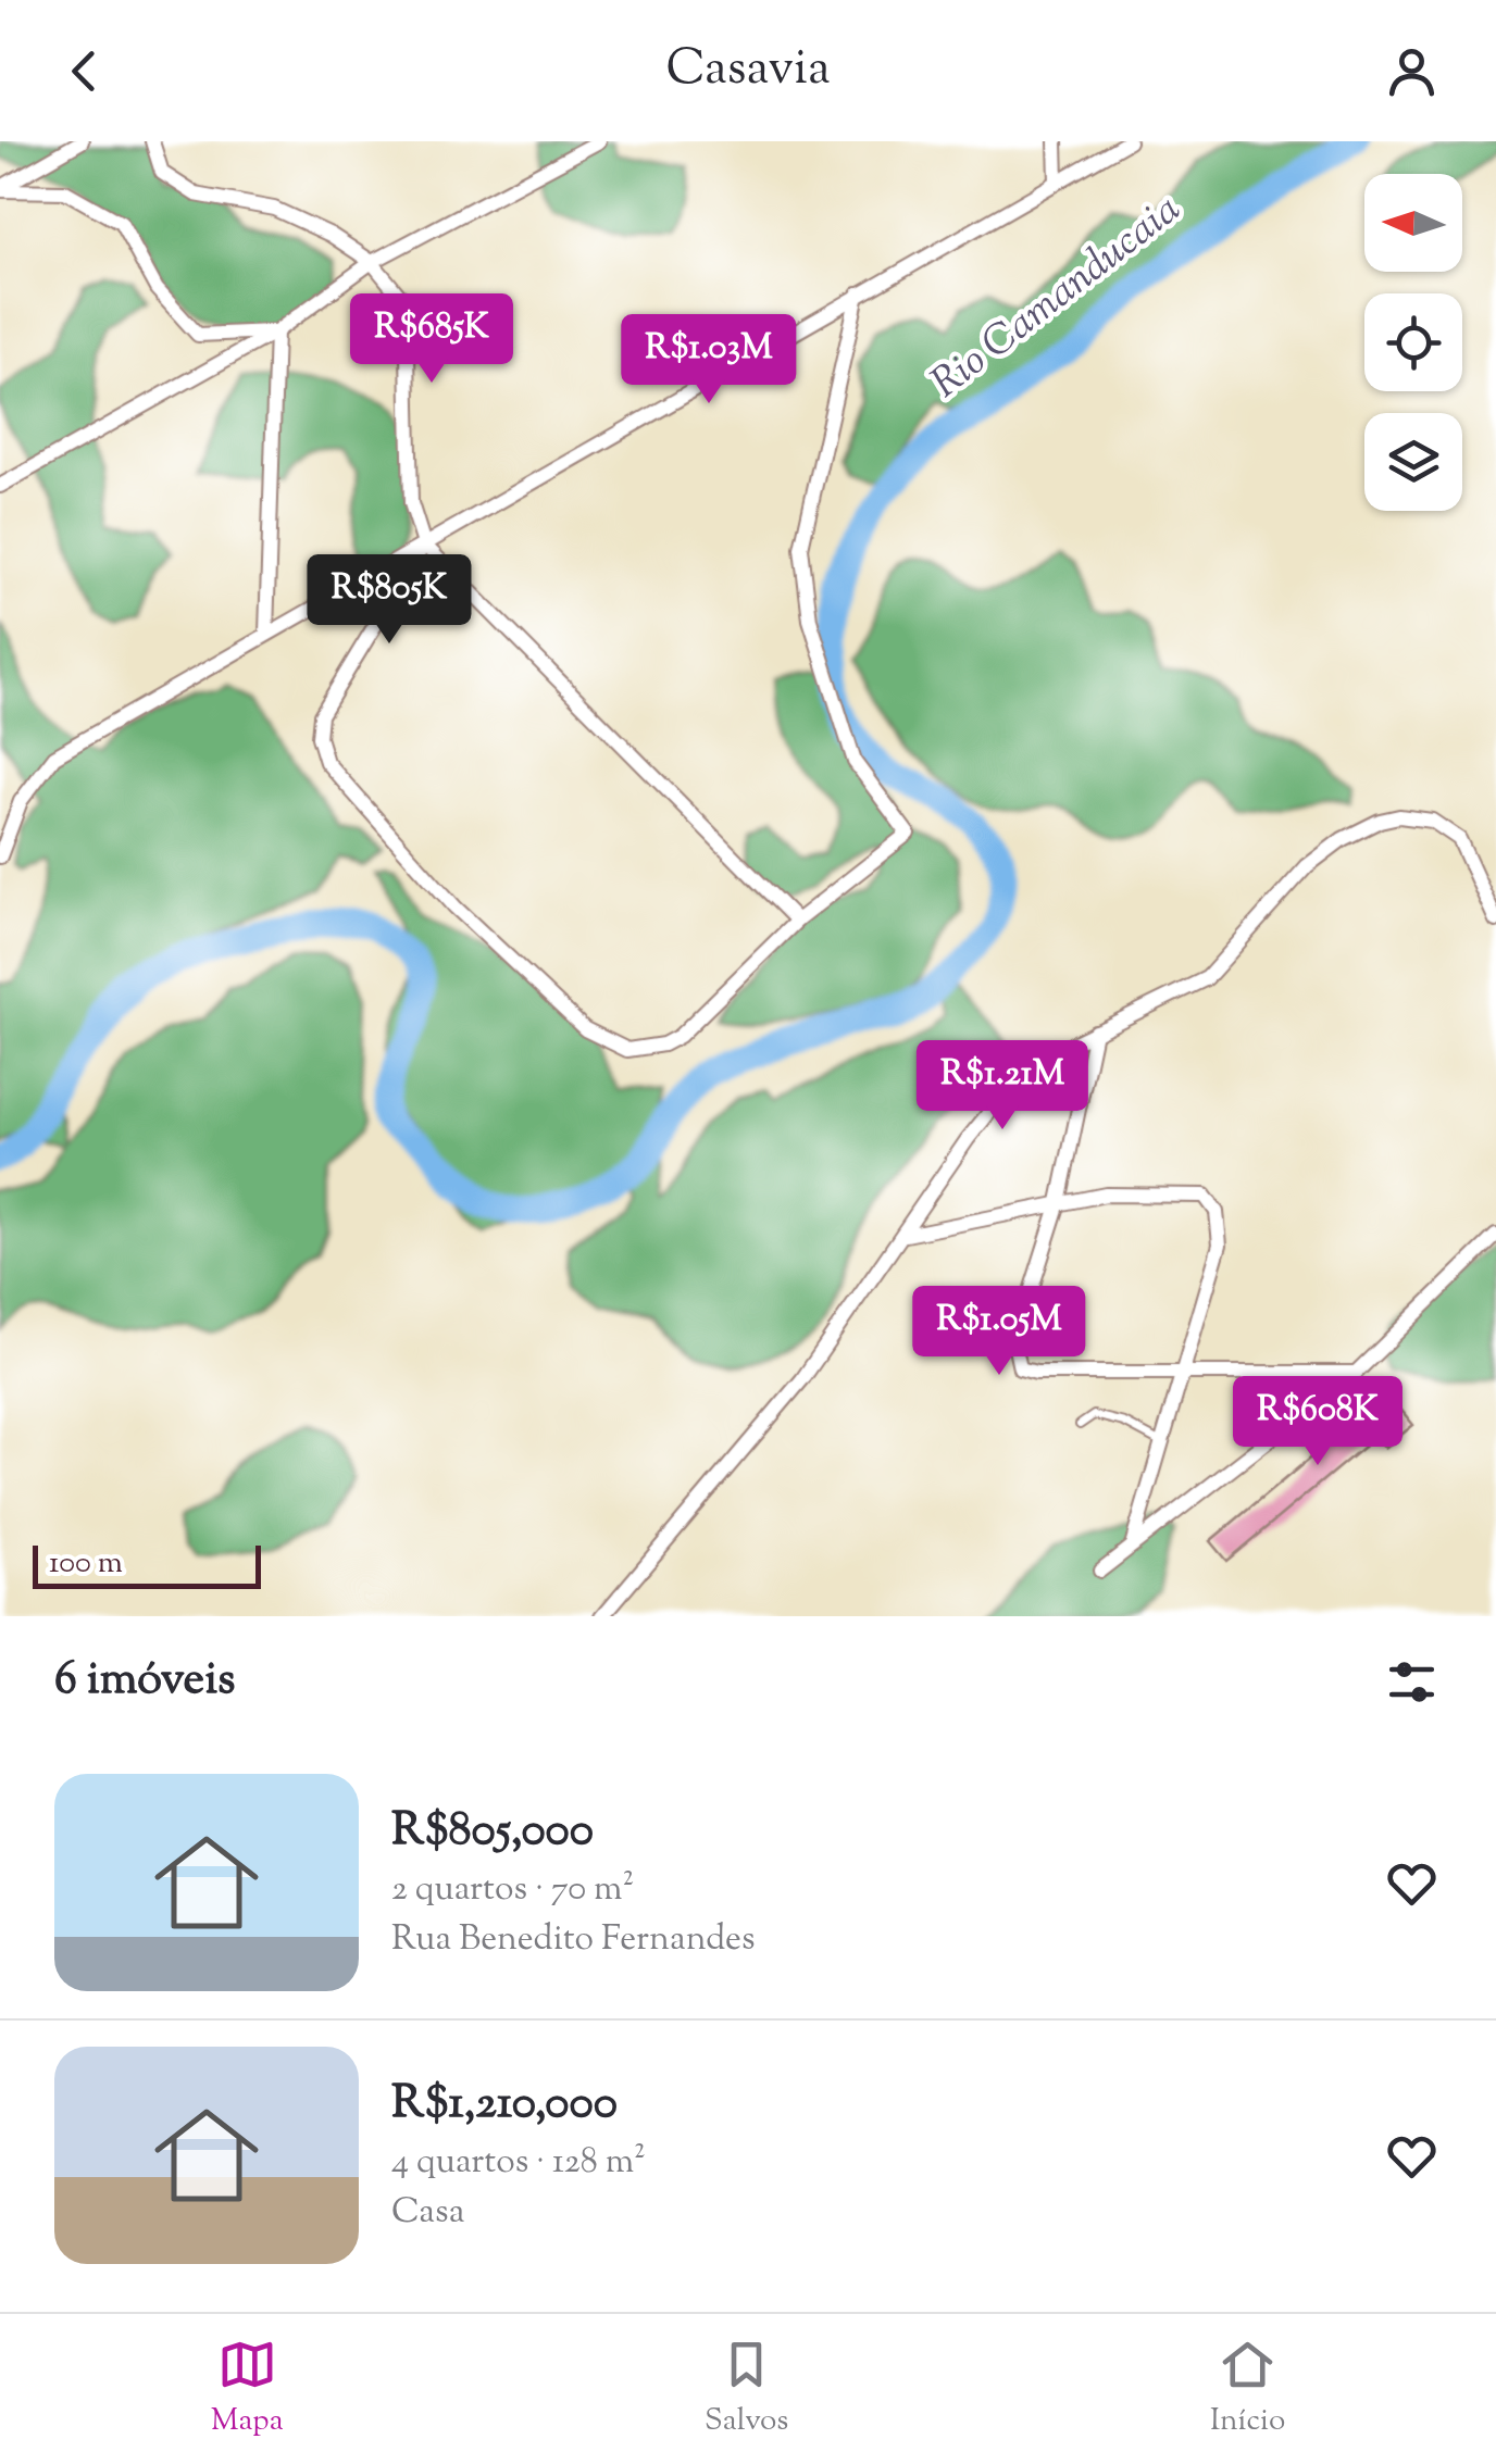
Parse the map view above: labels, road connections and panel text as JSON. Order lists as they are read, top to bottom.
{
  "water": ["Rio Camanducaia"],
  "scale_bar": "100 m",
  "north": "left",
  "page": {
    "header": "Casavia",
    "price": [
      "R$685K",
      "R$1.03M",
      "R$805K",
      "R$1.21M",
      "R$1.05M",
      "R$608K"
    ],
    "scale": "100 m",
    "heading": "6 imóveis",
    "list": [
      {
        "name": "R$805,000",
        "note": "2 quartos · 70 m² · Rua Benedito Fernandes"
      },
      {
        "name": "R$1,210,000",
        "note": "4 quartos · 128 m² · Casa"
      }
    ],
    "tabs": ["Mapa", "Salvos", "Início"]
  }
}
